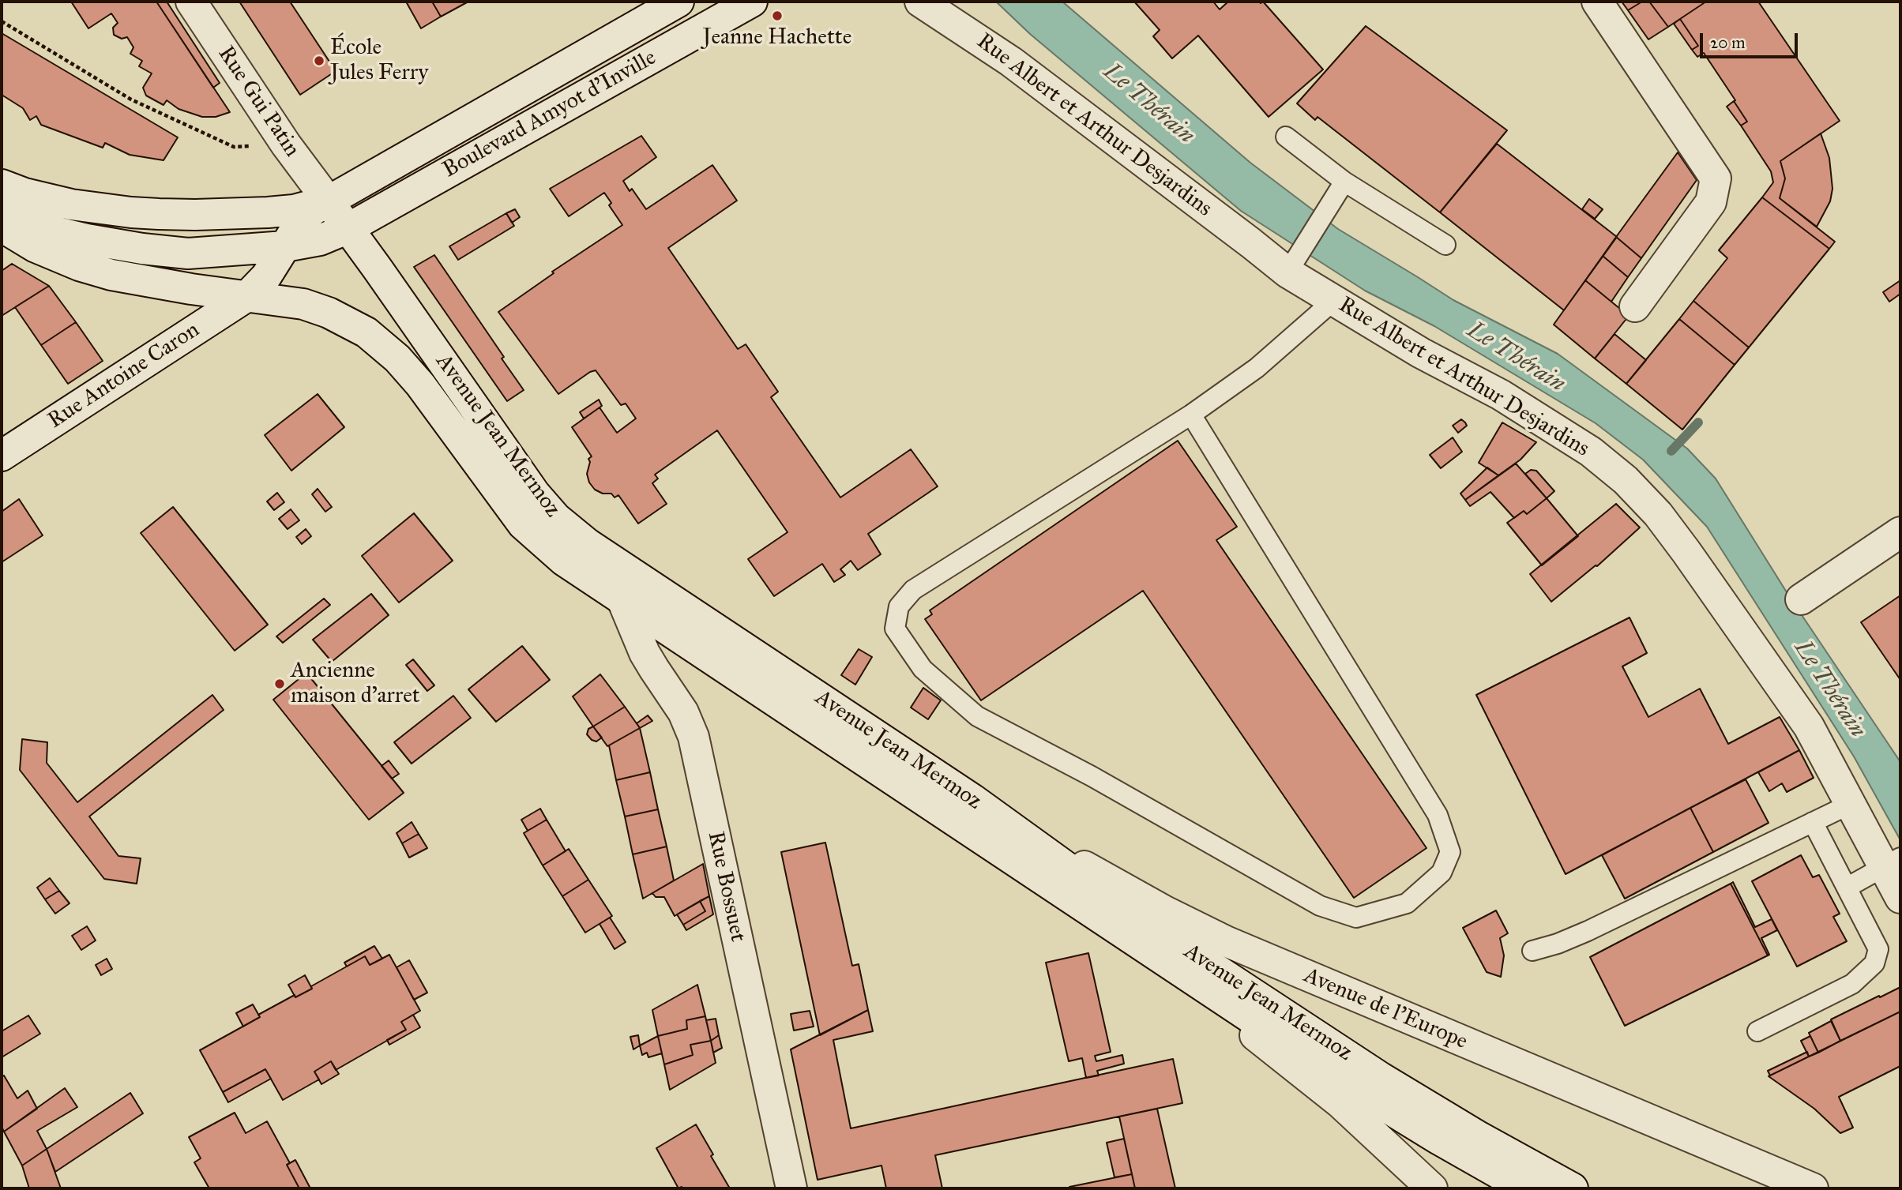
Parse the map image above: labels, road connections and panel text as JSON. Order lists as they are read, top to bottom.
{
  "streets": {
    "main road": [
      "Rue Gui Patin",
      "Boulevard Amyot d'Inville",
      "Rue Albert et Arthur Desjardins",
      "Rue Antoine Caron",
      "Avenue Jean Mermoz",
      "Rue Bossuet",
      "Avenue de l'Europe"
    ]
  },
  "crossings": [
    ["Rue Gui Patin", "Boulevard Amyot d'Inville"],
    ["Rue Gui Patin", "Rue Antoine Caron"],
    ["Rue Gui Patin", "Avenue Jean Mermoz"],
    ["Boulevard Amyot d'Inville", "Rue Antoine Caron"],
    ["Boulevard Amyot d'Inville", "Avenue Jean Mermoz"],
    ["Rue Antoine Caron", "Avenue Jean Mermoz"],
    ["Avenue Jean Mermoz", "Rue Bossuet"],
    ["Avenue Jean Mermoz", "Avenue de l'Europe"]
  ],
  "water": ["Le Thérain"],
  "places": ["Jeanne Hachette", "École Jules Ferry", "Ancienne maison d'arret"],
  "scale_bar": "20 m"
}
